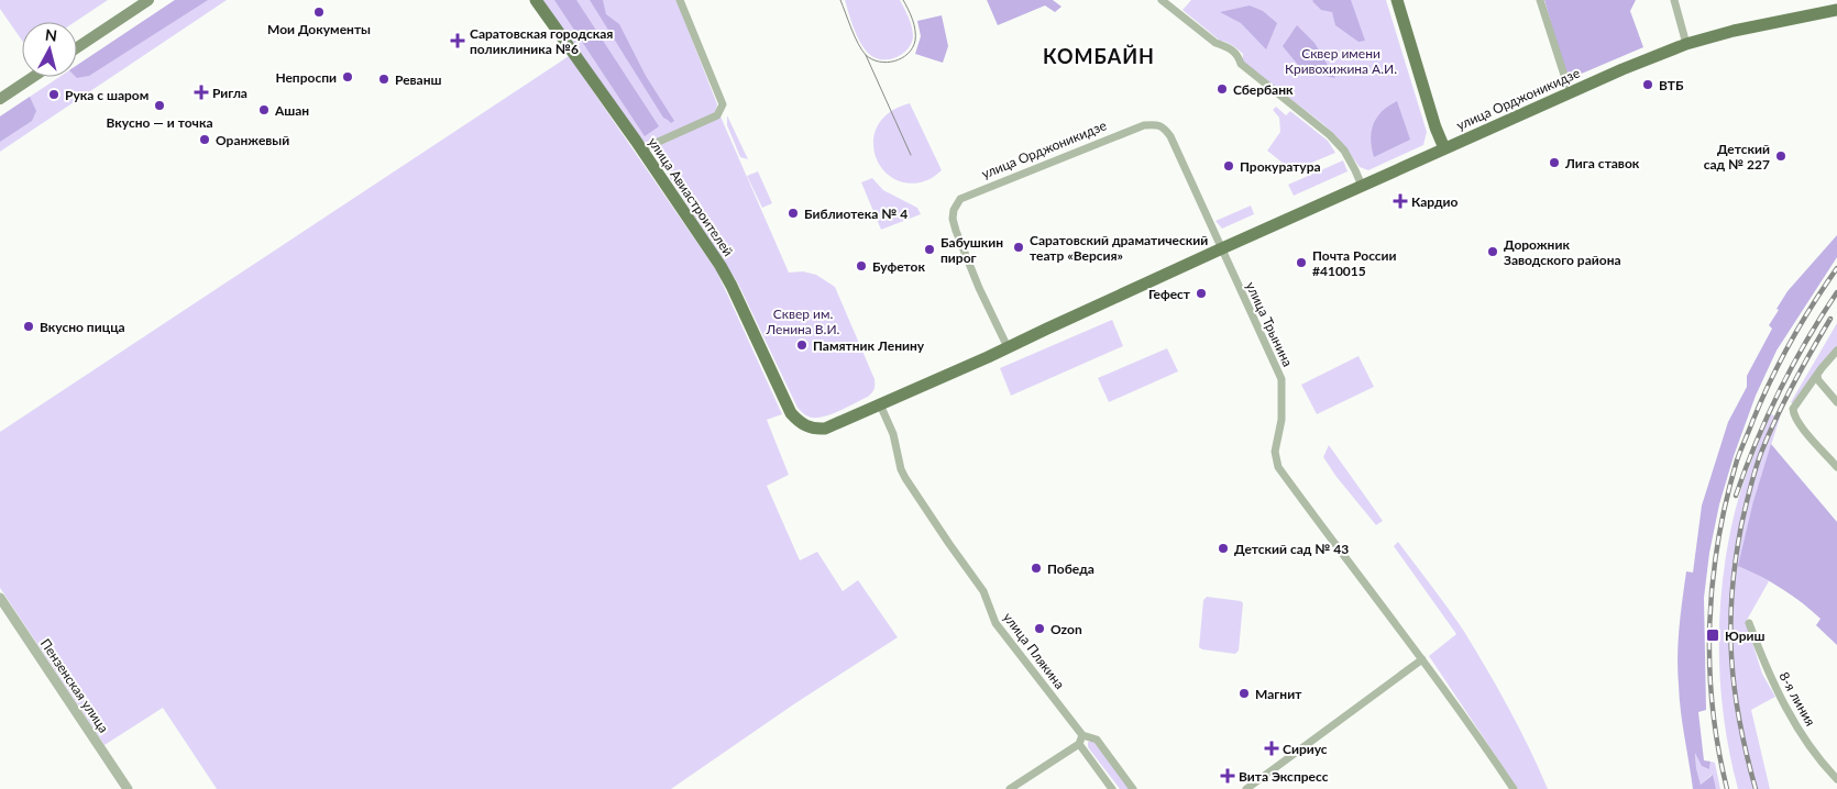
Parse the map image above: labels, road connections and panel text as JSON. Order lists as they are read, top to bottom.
{
  "streets": {
    "main road": ["улица Орджоникидзе", "улица Авиастроителей"],
    "street": [
      "улица Трынина",
      "улица Плякина",
      "Пензенская улица",
      "8-я линия"
    ]
  },
  "crossings": [
    ["улица Орджоникидзе", "улица Авиастроителей"],
    ["улица Орджоникидзе", "улица Трынина"],
    ["улица Орджоникидзе", "улица Плякина"]
  ],
  "districts": ["КОМБАЙН"],
  "parks": ["Сквер имени Кривохижина А.И.", "Сквер им. Ленина В.И."],
  "places": {
    "other": [
      "Мои Документы",
      "Непроспи",
      "Реванш",
      "ВТБ",
      "Сбербанк",
      "Рука с шаром",
      "Вкусно — и точка",
      "Ашан",
      "Оранжевый",
      "Детский сад № 227",
      "Лига ставок",
      "Прокуратура",
      "Библиотека № 4",
      "Саратовский драматический театр «Версия»",
      "Бабушкин пирог",
      "Дорожник Заводского района",
      "Почта России #410015",
      "Буфеток",
      "Гефест",
      "Вкусно пицца",
      "Памятник Ленину",
      "Детский сад № 43",
      "Победа",
      "Ozon",
      "Магнит"
    ],
    "health": [
      "Саратовская городская поликлиника №6",
      "Ригла",
      "Кардио",
      "Сириус",
      "Вита Экспресс"
    ],
    "transit": ["Юриш"]
  },
  "north": "top"
}
